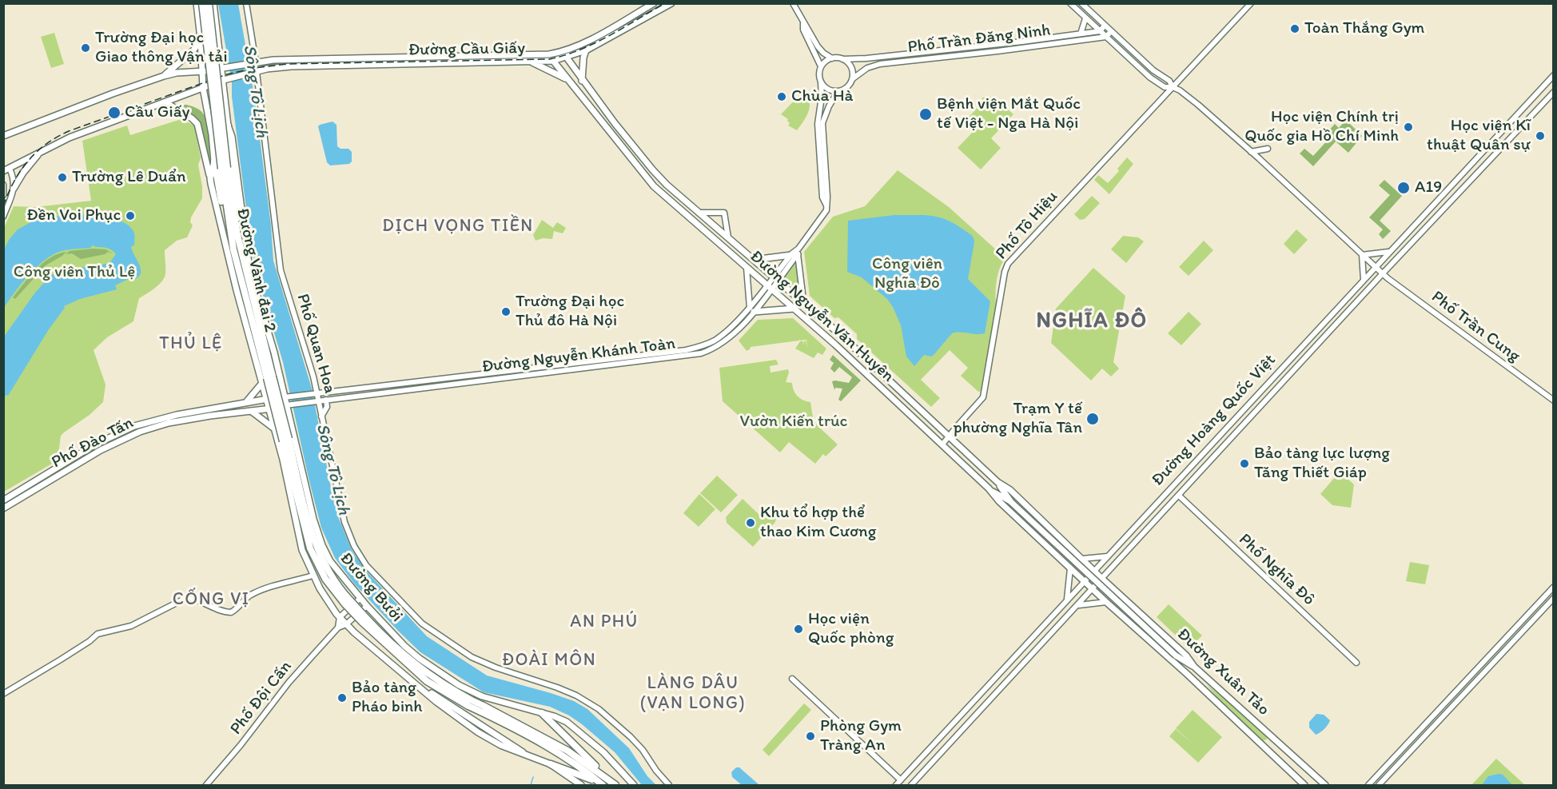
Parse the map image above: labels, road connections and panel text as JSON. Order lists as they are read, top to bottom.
{
  "streets": {
    "highway": ["Đường Vành đai 2"],
    "main road": [
      "Phố Trần Đăng Ninh",
      "Đường Cầu Giấy",
      "Phố Tô Hiệu",
      "Đường Nguyễn Văn Huyên",
      "Phố Trần Cung",
      "Phố Quan Hoa",
      "Đường Nguyễn Khánh Toàn",
      "Đường Hoàng Quốc Việt",
      "Phố Đào Tấn",
      "Phố Nghĩa Đô",
      "Đường Bưởi",
      "Đường Xuân Tảo",
      "Phố Đội Cấn"
    ]
  },
  "crossings": [
    ["Phố Trần Đăng Ninh", "Đường Nguyễn Khánh Toàn"],
    ["Đường Cầu Giấy", "Đường Nguyễn Văn Huyên"],
    ["Đường Cầu Giấy", "Phố Quan Hoa"],
    ["Đường Cầu Giấy", "Đường Bưởi"],
    ["Phố Tô Hiệu", "Đường Nguyễn Văn Huyên"],
    ["Phố Tô Hiệu", "Phố Trần Cung"],
    ["Đường Nguyễn Văn Huyên", "Đường Nguyễn Khánh Toàn"],
    ["Đường Nguyễn Văn Huyên", "Đường Hoàng Quốc Việt"],
    ["Đường Nguyễn Văn Huyên", "Đường Xuân Tảo"],
    ["Phố Trần Cung", "Đường Hoàng Quốc Việt"],
    ["Phố Quan Hoa", "Đường Nguyễn Khánh Toàn"],
    ["Đường Nguyễn Khánh Toàn", "Phố Đào Tấn"],
    ["Đường Nguyễn Khánh Toàn", "Đường Bưởi"],
    ["Đường Hoàng Quốc Việt", "Phố Nghĩa Đô"],
    ["Đường Hoàng Quốc Việt", "Đường Xuân Tảo"],
    ["Phố Đào Tấn", "Đường Bưởi"],
    ["Đường Bưởi", "Phố Đội Cấn"]
  ],
  "districts": [
    "DỊCH VỌNG TIỀN",
    "NGHĨA ĐÔ",
    "THỦ LỆ",
    "CỐNG VỊ",
    "AN PHÚ",
    "ĐOÀI MÔN",
    "LÀNG DÂU (VẠN LONG)"
  ],
  "water": ["Sông Tô Lịch"],
  "parks": ["Công viên Nghĩa Đô", "Công viên Thủ Lệ", "Vườn Kiến trúc"],
  "places": [
    "Toàn Thắng Gym",
    "Trường Đại học Giao thông Vận tải",
    "Chùa Hà",
    "Cầu Giấy",
    "Bệnh viện Mắt Quốc tế Việt - Nga Hà Nội",
    "Học viện Chính trị Quốc gia Hồ Chí Minh",
    "Học viện Kĩ thuật Quân sự",
    "Trường Lê Duẩn",
    "A19",
    "Đền Voi Phục",
    "Trường Đại học Thủ đô Hà Nội",
    "Trạm Y tế phường Nghĩa Tân",
    "Bảo tàng lực lượng Tăng Thiết Giáp",
    "Khu tổ hợp thể thao Kim Cương",
    "Học viện Quốc phòng",
    "Bảo tàng Pháo binh",
    "Phòng Gym Tràng An"
  ]
}
